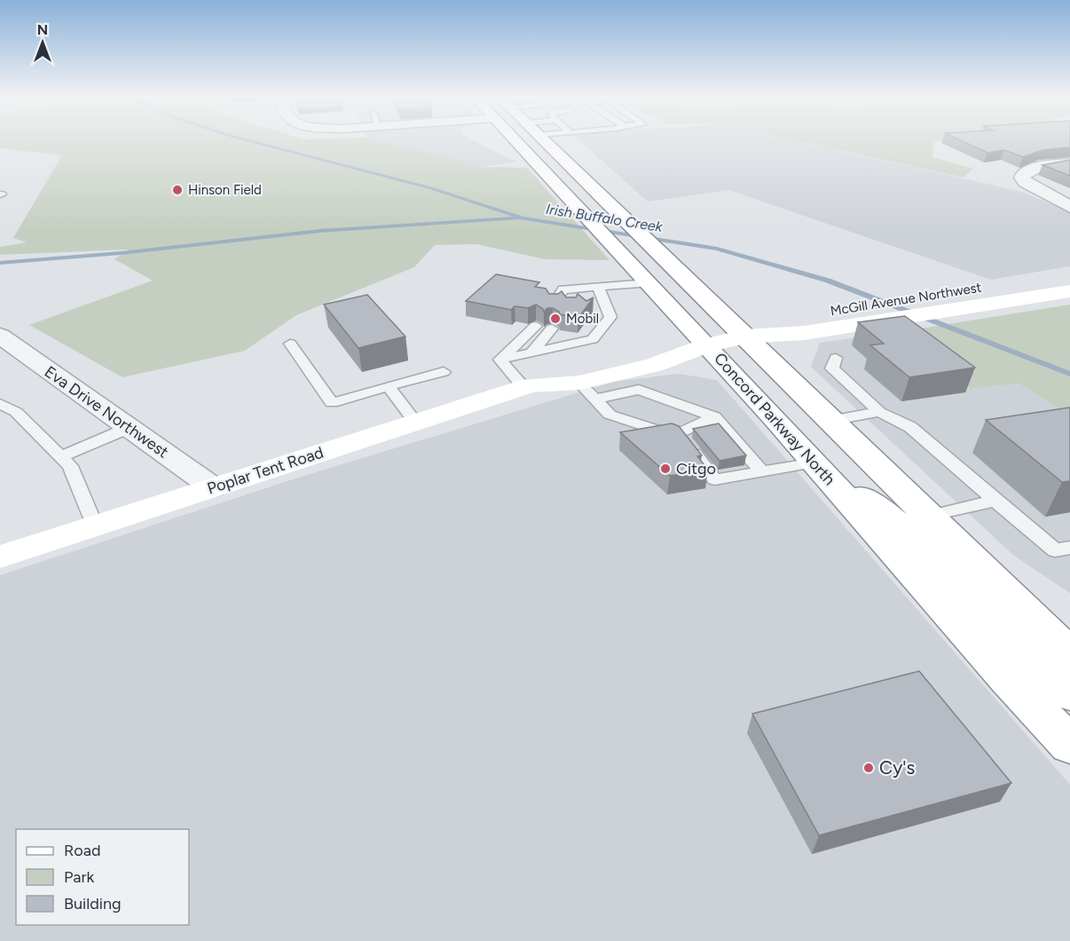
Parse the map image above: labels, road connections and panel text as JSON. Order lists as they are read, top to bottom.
{
  "streets": {
    "main road": ["McGill Avenue Northwest", "Concord Parkway North", "Poplar Tent Road"],
    "street": ["Eva Drive Northwest"]
  },
  "crossings": [
    ["McGill Avenue Northwest", "Concord Parkway North"],
    ["McGill Avenue Northwest", "Poplar Tent Road"],
    ["Eva Drive Northwest", "Poplar Tent Road"],
    ["Concord Parkway North", "Poplar Tent Road"]
  ],
  "water": ["Irish Buffalo Creek"],
  "places": [
    "Hinson Field",
    "Mobil",
    "Citgo",
    "Cy's"
  ],
  "legend": ["Road", "Park", "Building"],
  "north": "top"
}
